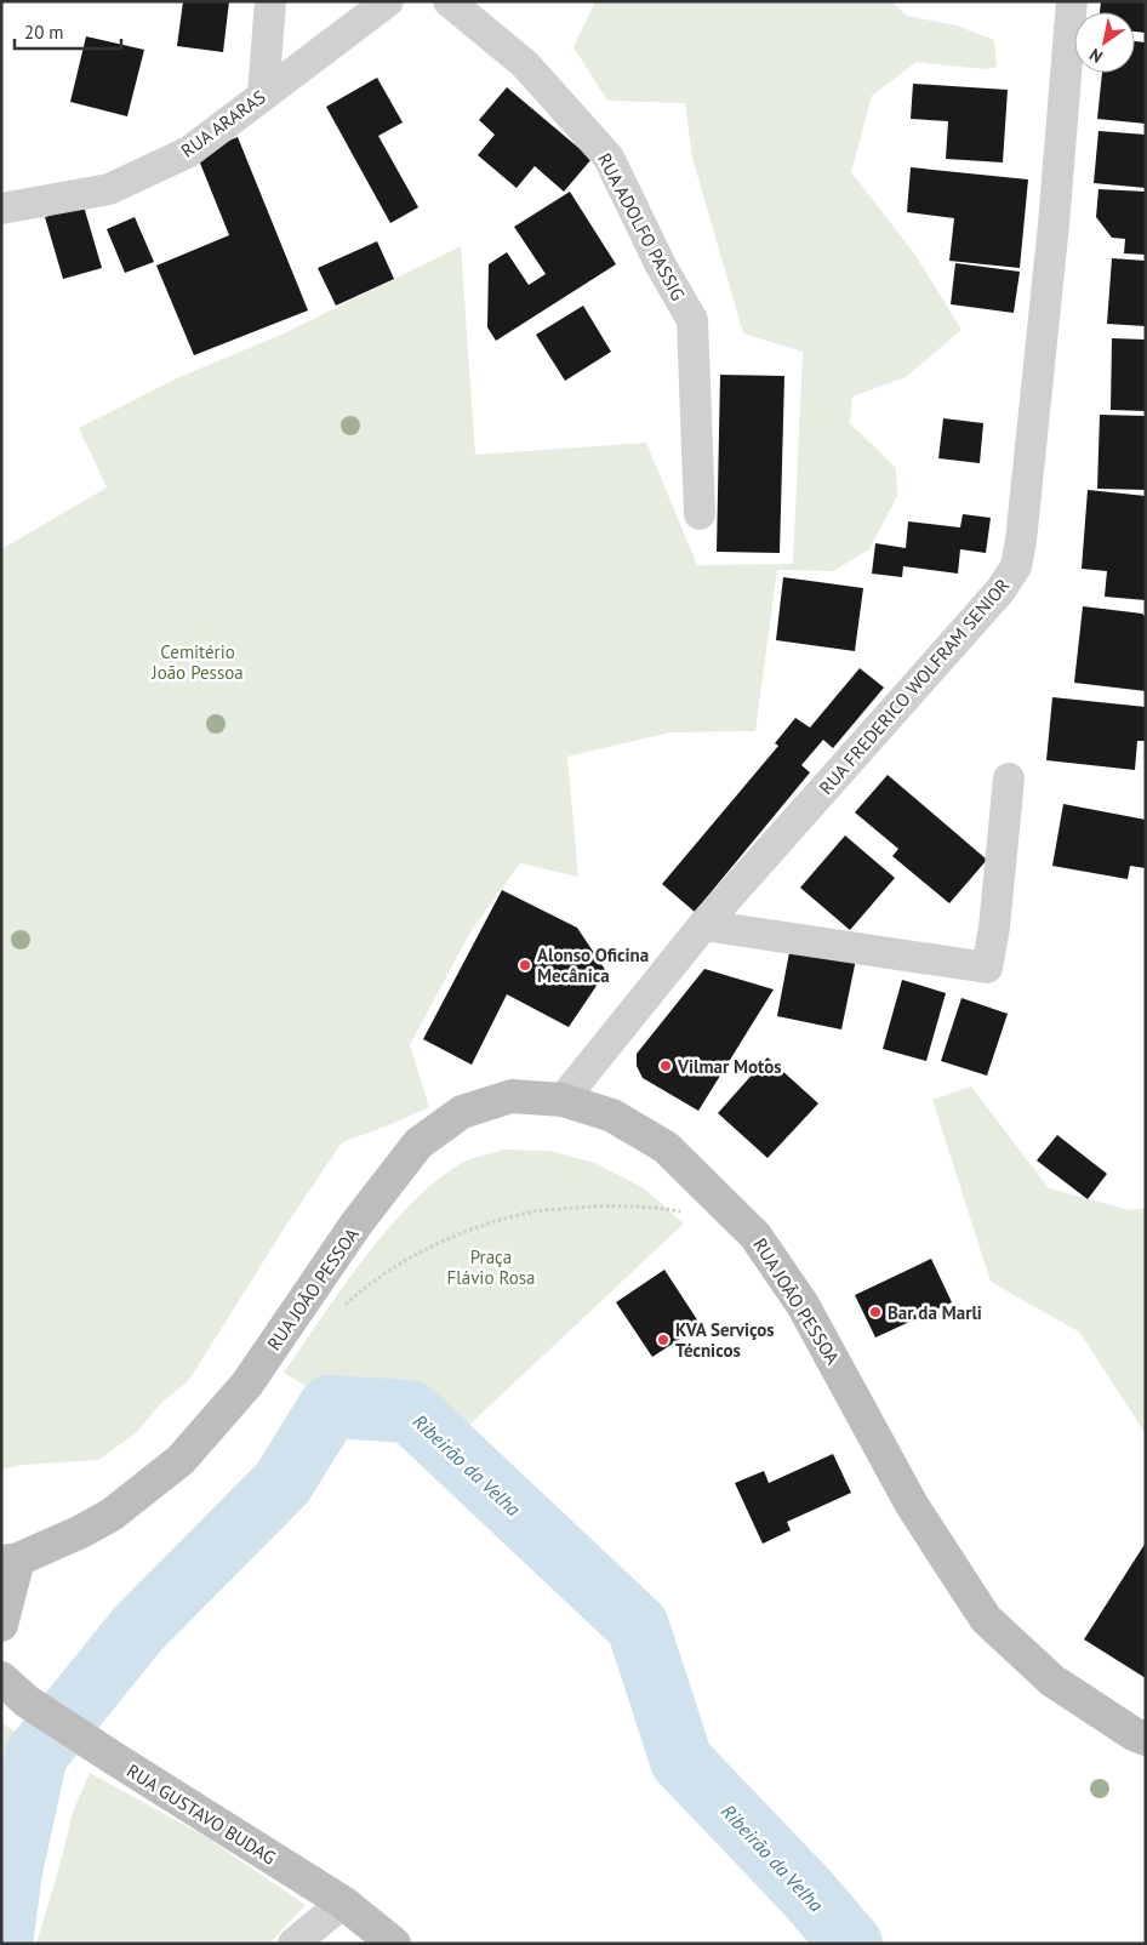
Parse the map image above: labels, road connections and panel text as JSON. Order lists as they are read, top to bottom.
{
  "streets": {
    "main road": ["RUA JOÃO PESSOA", "RUA GUSTAVO BUDAG"],
    "street": ["RUA ARARAS", "RUA ADOLFO PASSIG", "RUA FREDERICO WOLFRAM SENIOR"]
  },
  "crossings": [
    ["RUA FREDERICO WOLFRAM SENIOR", "RUA JOÃO PESSOA"]
  ],
  "water": ["Ribeirão da Velha"],
  "parks": ["Cemitério João Pessoa", "Praça Flávio Rosa"],
  "places": [
    "Alonso Oficina Mecânica",
    "Vilmar Motos",
    "Bar da Marli",
    "KVA Serviços Técnicos"
  ],
  "scale_bar": "20 m",
  "north": "bottom left"
}
